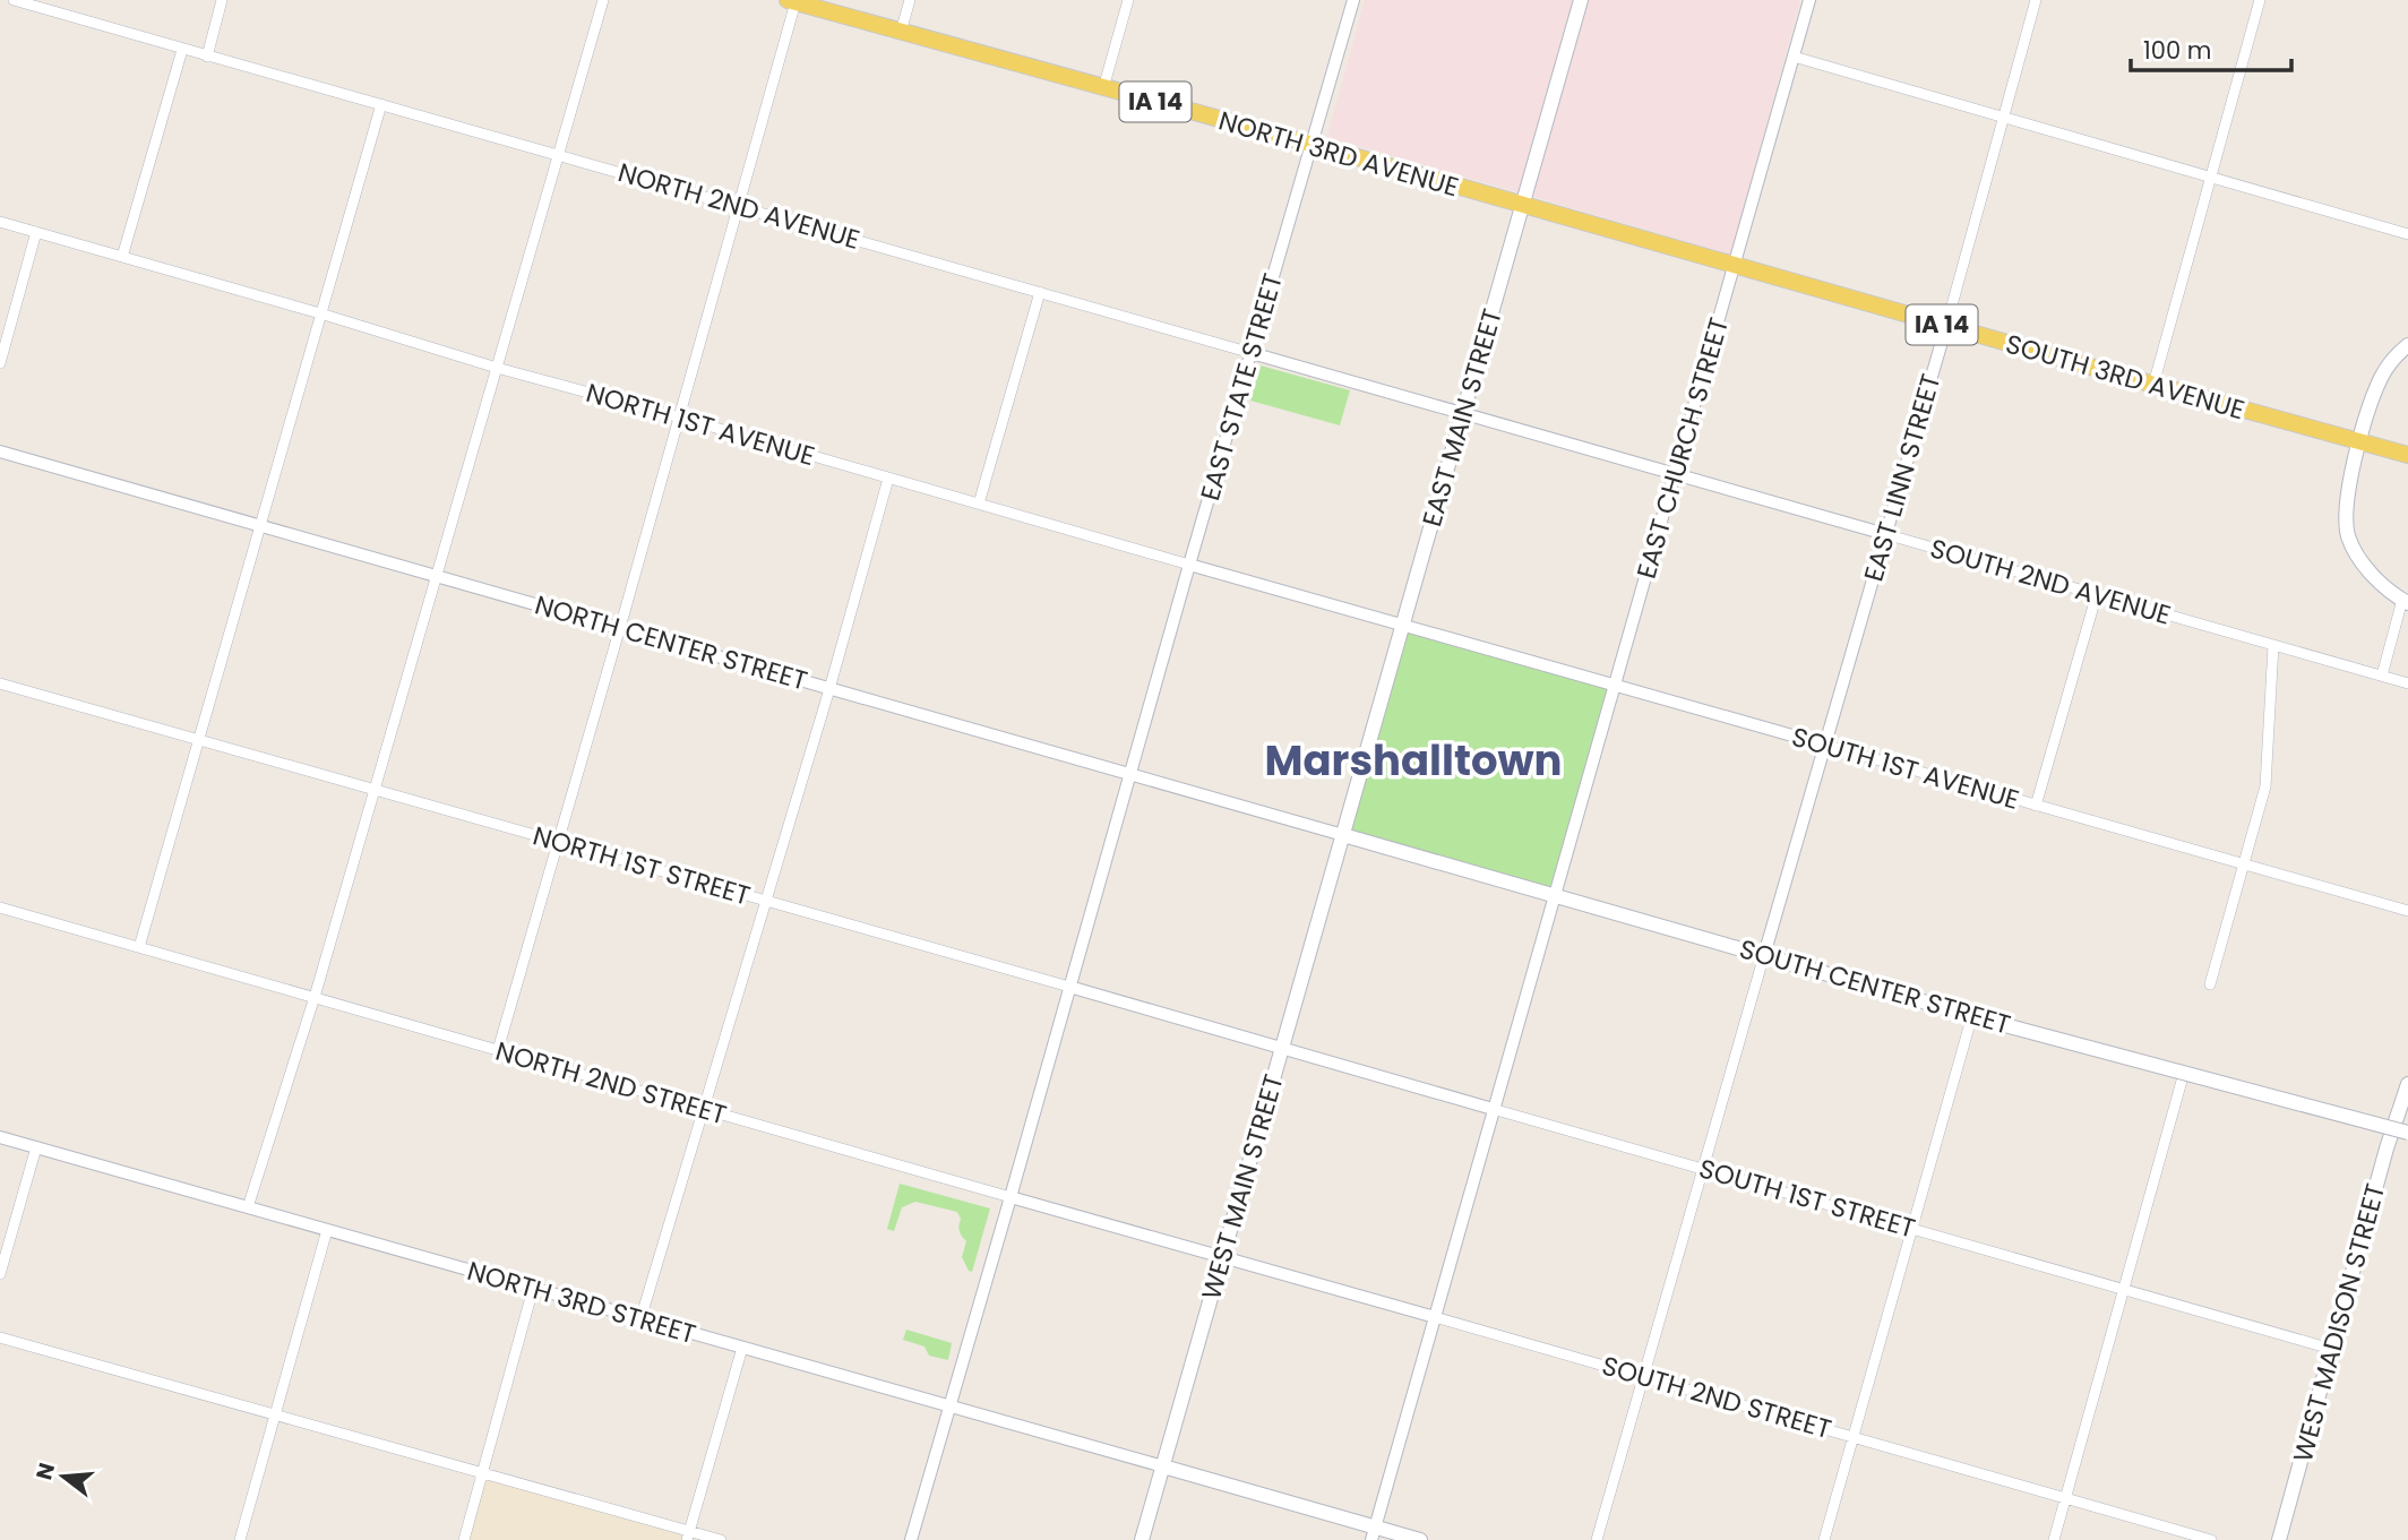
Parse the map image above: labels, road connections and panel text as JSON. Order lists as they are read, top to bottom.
{
  "streets": {
    "main road": [
      "IA 14",
      "NORTH 3RD AVENUE",
      "SOUTH 3RD AVENUE",
      "EAST MAIN STREET",
      "SOUTH CENTER STREET",
      "WEST MAIN STREET",
      "WEST MADISON STREET"
    ],
    "street": [
      "NORTH 2ND AVENUE",
      "EAST STATE STREET",
      "NORTH 1ST AVENUE",
      "EAST CHURCH STREET",
      "EAST LINN STREET",
      "SOUTH 2ND AVENUE",
      "NORTH CENTER STREET",
      "SOUTH 1ST AVENUE",
      "NORTH 1ST STREET",
      "NORTH 2ND STREET",
      "SOUTH 1ST STREET",
      "NORTH 3RD STREET",
      "SOUTH 2ND STREET"
    ]
  },
  "crossings": [
    ["NORTH 3RD AVENUE", "SOUTH 3RD AVENUE"],
    ["NORTH 3RD AVENUE", "EAST STATE STREET"],
    ["NORTH 3RD AVENUE", "EAST MAIN STREET"],
    ["NORTH 2ND AVENUE", "EAST STATE STREET"],
    ["NORTH 2ND AVENUE", "EAST MAIN STREET"],
    ["NORTH 2ND AVENUE", "SOUTH 2ND AVENUE"],
    ["SOUTH 3RD AVENUE", "EAST MAIN STREET"],
    ["SOUTH 3RD AVENUE", "EAST CHURCH STREET"],
    ["SOUTH 3RD AVENUE", "EAST LINN STREET"],
    ["EAST STATE STREET", "NORTH 1ST AVENUE"],
    ["EAST STATE STREET", "NORTH CENTER STREET"],
    ["EAST STATE STREET", "NORTH 1ST STREET"],
    ["EAST STATE STREET", "NORTH 2ND STREET"],
    ["EAST STATE STREET", "NORTH 3RD STREET"],
    ["EAST MAIN STREET", "NORTH 1ST AVENUE"],
    ["EAST MAIN STREET", "SOUTH 2ND AVENUE"],
    ["EAST MAIN STREET", "NORTH CENTER STREET"],
    ["EAST MAIN STREET", "SOUTH 1ST AVENUE"],
    ["EAST MAIN STREET", "SOUTH CENTER STREET"],
    ["EAST MAIN STREET", "WEST MAIN STREET"],
    ["NORTH 1ST AVENUE", "SOUTH 1ST AVENUE"],
    ["EAST CHURCH STREET", "SOUTH 2ND AVENUE"],
    ["EAST CHURCH STREET", "SOUTH 1ST AVENUE"],
    ["EAST CHURCH STREET", "SOUTH CENTER STREET"],
    ["EAST CHURCH STREET", "SOUTH 1ST STREET"],
    ["EAST CHURCH STREET", "SOUTH 2ND STREET"],
    ["EAST LINN STREET", "SOUTH 2ND AVENUE"],
    ["EAST LINN STREET", "SOUTH 1ST AVENUE"],
    ["EAST LINN STREET", "SOUTH CENTER STREET"],
    ["NORTH CENTER STREET", "SOUTH CENTER STREET"],
    ["NORTH CENTER STREET", "WEST MAIN STREET"],
    ["NORTH 1ST STREET", "WEST MAIN STREET"],
    ["NORTH 1ST STREET", "SOUTH 1ST STREET"],
    ["SOUTH CENTER STREET", "WEST MAIN STREET"],
    ["NORTH 2ND STREET", "WEST MAIN STREET"],
    ["NORTH 2ND STREET", "SOUTH 2ND STREET"],
    ["WEST MAIN STREET", "SOUTH 1ST STREET"],
    ["WEST MAIN STREET", "NORTH 3RD STREET"],
    ["WEST MAIN STREET", "SOUTH 2ND STREET"],
    ["SOUTH 1ST STREET", "WEST MADISON STREET"]
  ],
  "districts": ["Marshalltown"],
  "scale_bar": "100 m",
  "north": "left"
}
